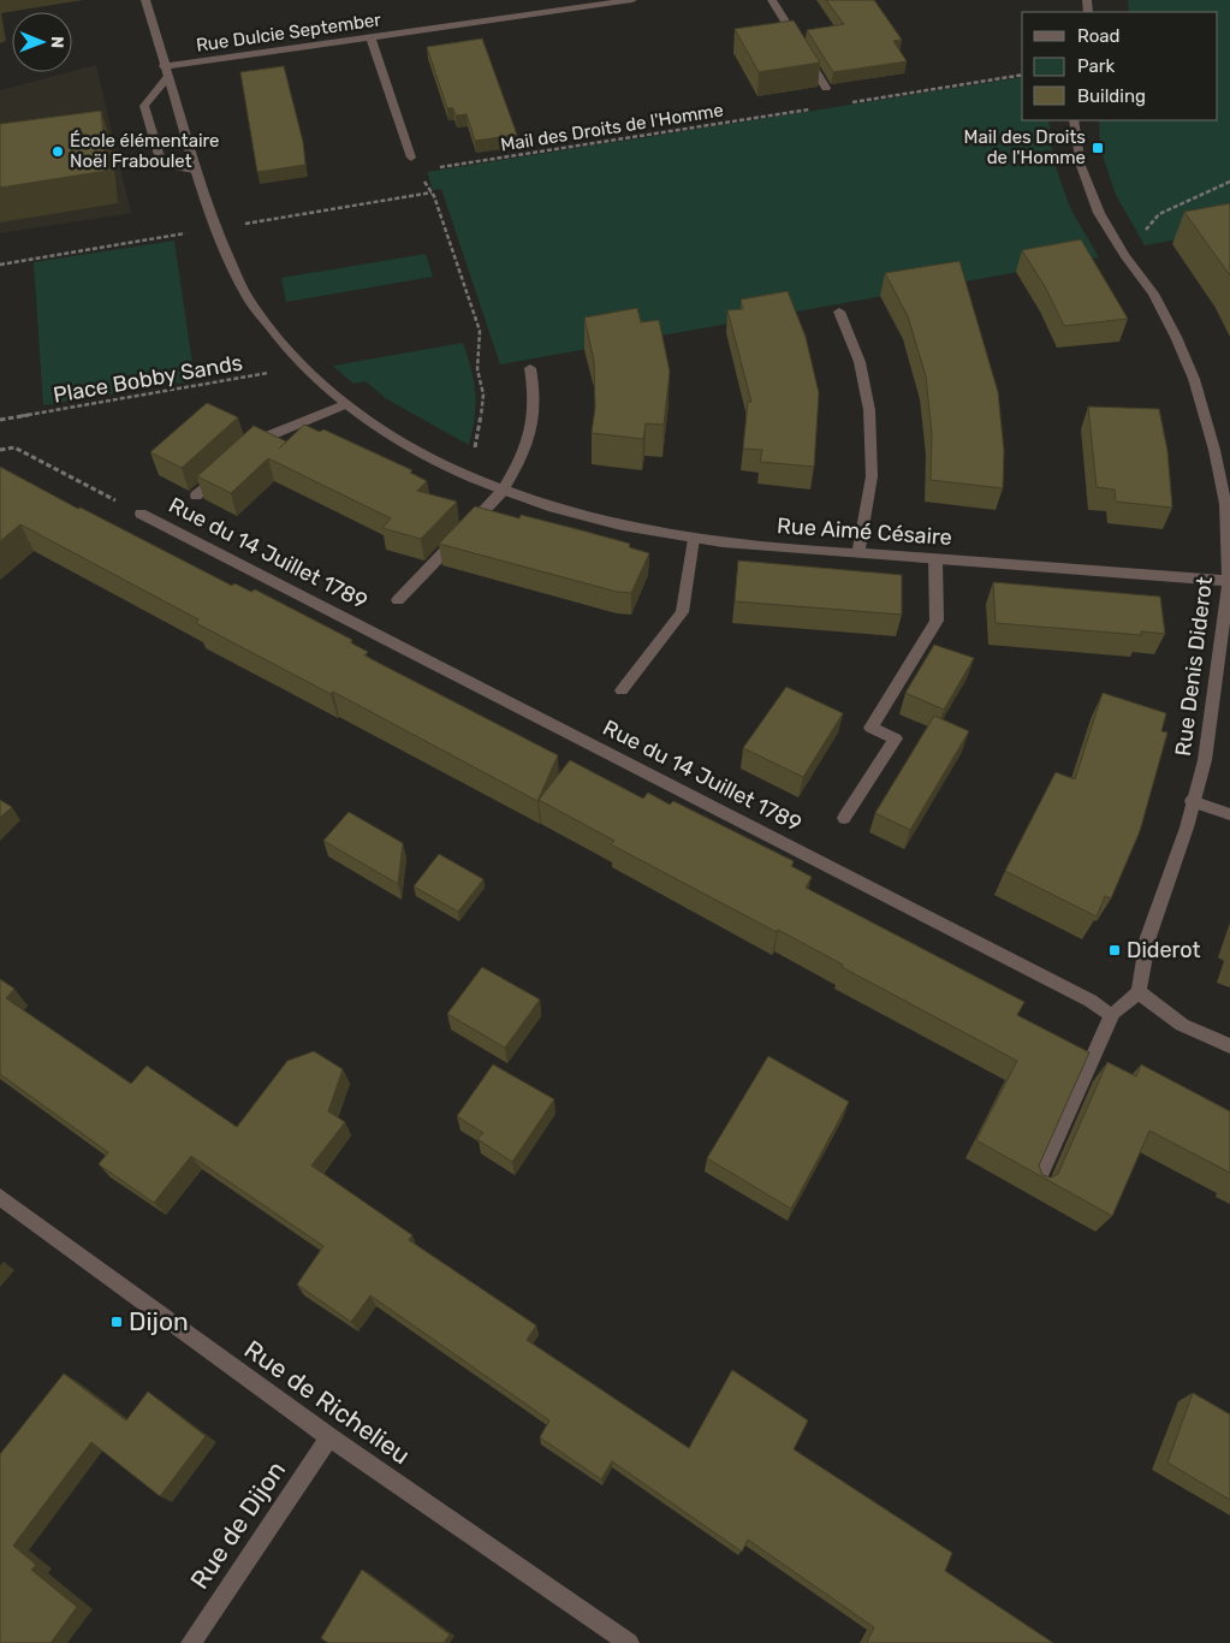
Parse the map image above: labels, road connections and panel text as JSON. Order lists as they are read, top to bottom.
{
  "streets": {
    "street": [
      "Rue Dulcie September",
      "Rue Aimé Césaire",
      "Rue du 14 Juillet 1789",
      "Rue Denis Diderot",
      "Rue de Richelieu",
      "Rue de Dijon"
    ],
    "path": ["Mail des Droits de l'Homme", "Place Bobby Sands"]
  },
  "crossings": [
    ["Rue Dulcie September", "Rue Aimé Césaire"],
    ["Place Bobby Sands", "Rue Aimé Césaire"],
    ["Rue Aimé Césaire", "Rue Denis Diderot"],
    ["Rue de Richelieu", "Rue de Dijon"]
  ],
  "places": {
    "transit": ["Mail des Droits de l'Homme", "Diderot", "Dijon"],
    "other": ["École élémentaire Noël Fraboulet"]
  },
  "legend": ["Road", "Park", "Building"],
  "north": "right"
}
